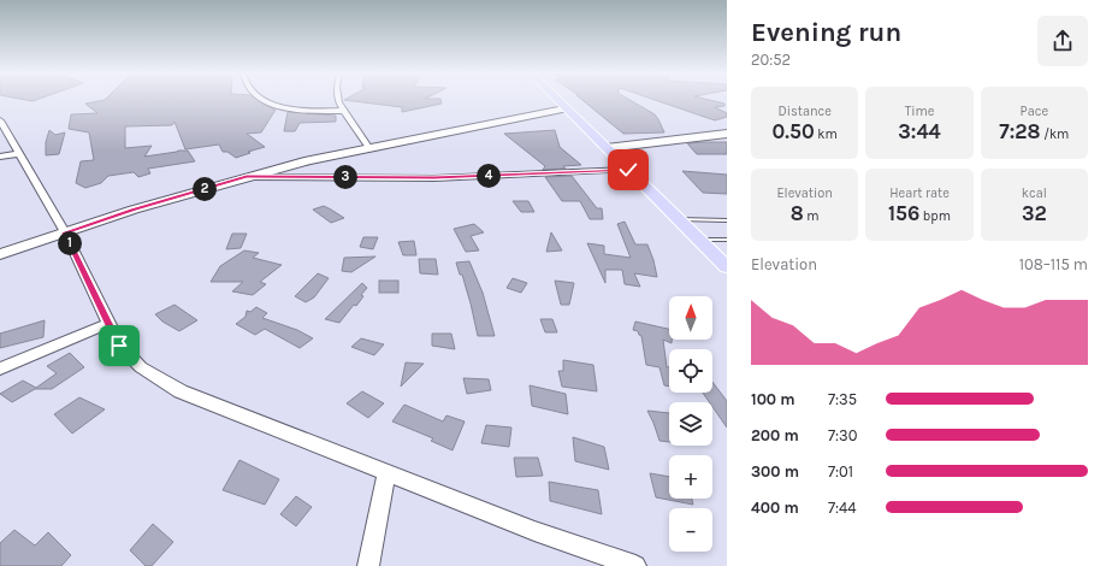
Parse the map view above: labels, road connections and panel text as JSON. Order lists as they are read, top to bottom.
{
  "north": "top",
  "page": {
    "heading": ["Evening run", "20:52"],
    "stats": [
      ["Distance", "0.50 km"],
      ["Time", "3:44"],
      ["Pace", "7:28 /km"],
      ["Elevation", "8 m"],
      ["Heart rate", "156 bpm"],
      ["kcal", "32"]
    ],
    "pins": [
      "4",
      "3",
      "2",
      "1"
    ],
    "chart": ["Elevation", "108–115 m"],
    "map_buttons": ["+", "−"],
    "list": [
      {
        "name": "100 m",
        "note": "7:35"
      },
      {
        "name": "200 m",
        "note": "7:30"
      },
      {
        "name": "300 m",
        "note": "7:01"
      },
      {
        "name": "400 m",
        "note": "7:44"
      }
    ]
  }
}
